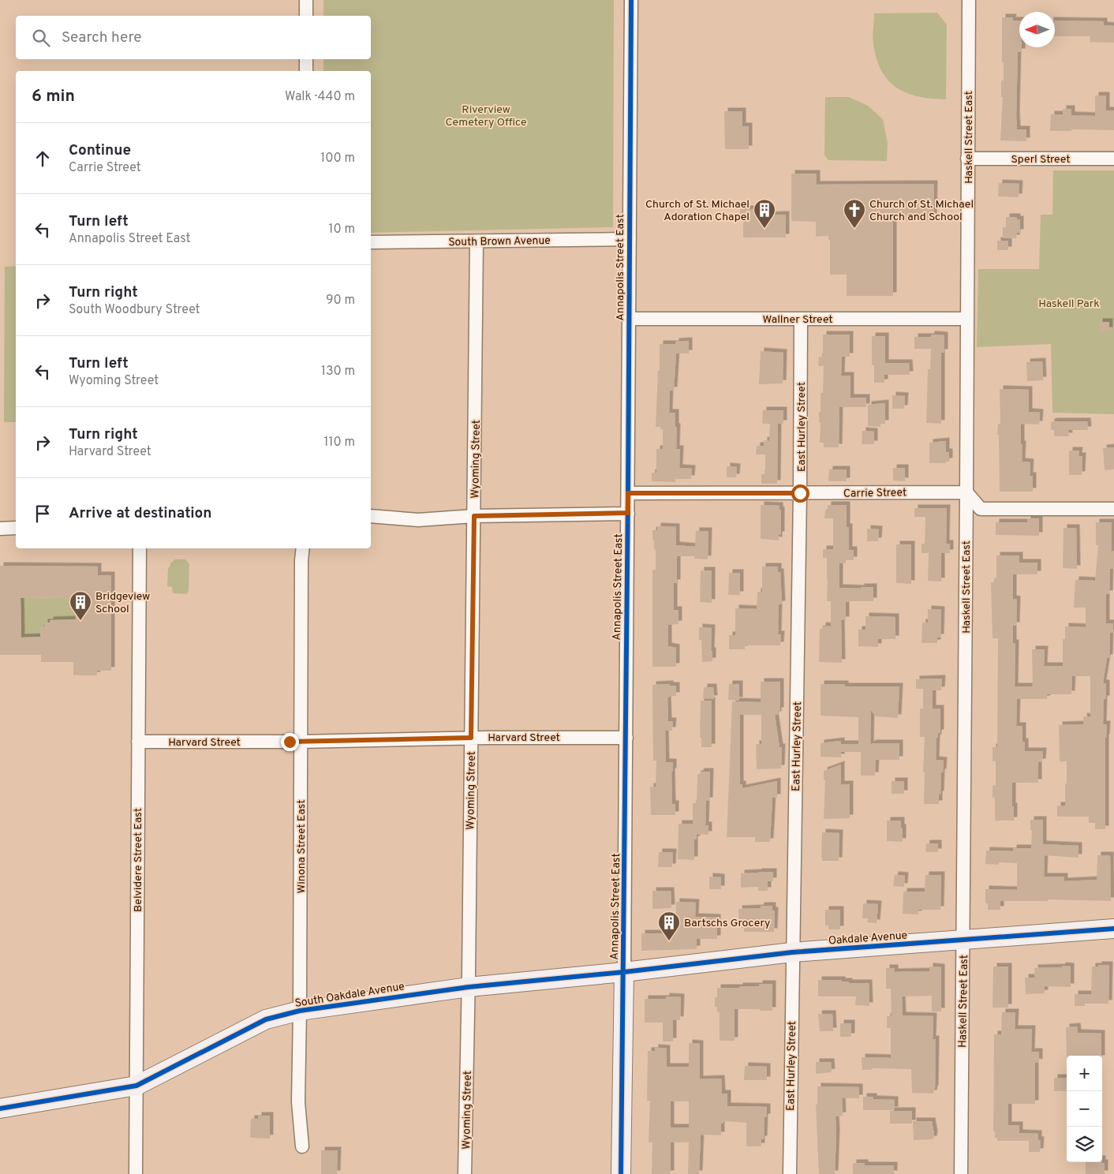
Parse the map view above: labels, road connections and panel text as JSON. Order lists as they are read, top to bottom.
{
  "streets": {
    "street": [
      "Haskell Street East",
      "Sperl Street",
      "South Brown Avenue",
      "Annapolis Street East",
      "Wallner Street",
      "East Hurley Street",
      "Wyoming Street",
      "Carrie Street",
      "Harvard Street",
      "Winona Street East",
      "Belvidere Street East",
      "Oakdale Avenue",
      "South Oakdale Avenue"
    ]
  },
  "crossings": [
    ["Haskell Street East", "Sperl Street"],
    ["Haskell Street East", "Wallner Street"],
    ["Haskell Street East", "Carrie Street"],
    ["Haskell Street East", "Oakdale Avenue"],
    ["South Brown Avenue", "Annapolis Street East"],
    ["South Brown Avenue", "Wyoming Street"],
    ["Annapolis Street East", "Wallner Street"],
    ["Annapolis Street East", "Carrie Street"],
    ["Annapolis Street East", "Harvard Street"],
    ["Annapolis Street East", "Oakdale Avenue"],
    ["Annapolis Street East", "South Oakdale Avenue"],
    ["Wallner Street", "East Hurley Street"],
    ["East Hurley Street", "Carrie Street"],
    ["East Hurley Street", "Oakdale Avenue"],
    ["Wyoming Street", "Harvard Street"],
    ["Wyoming Street", "South Oakdale Avenue"],
    ["Harvard Street", "Winona Street East"],
    ["Harvard Street", "Belvidere Street East"],
    ["Winona Street East", "South Oakdale Avenue"],
    ["Belvidere Street East", "South Oakdale Avenue"],
    ["Oakdale Avenue", "South Oakdale Avenue"]
  ],
  "parks": ["Riverview Cemetery Office", "Haskell Park"],
  "places": {
    "building": ["Church of St. Michael Adoration Chapel", "Bridgeview School", "Bartschs Grocery"],
    "church": ["Church of St. Michael Church and School"]
  },
  "north": "left",
  "page": {
    "search": "Search here",
    "heading": ["6 min", "Walk · 440 m"],
    "list": [
      ["Continue", "Carrie Street", "100 m"],
      ["Turn left", "Annapolis Street East", "10 m"],
      ["Turn right", "South Woodbury Street", "90 m"],
      ["Turn left", "Wyoming Street", "130 m"],
      ["Turn right", "Harvard Street", "110 m"],
      "Arrive at destination"
    ],
    "map_buttons": ["+", "−"]
  }
}
